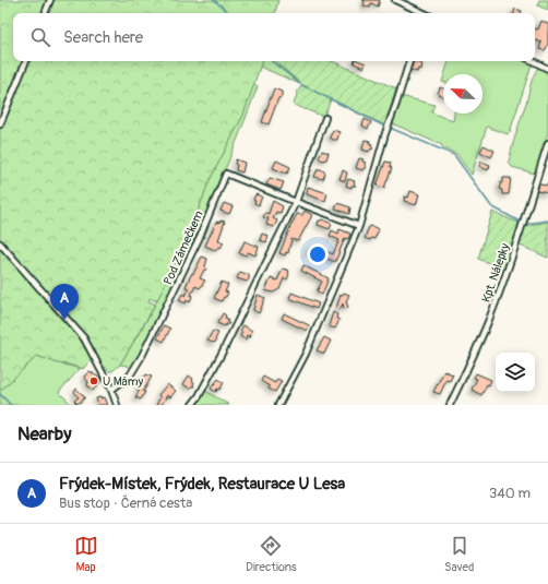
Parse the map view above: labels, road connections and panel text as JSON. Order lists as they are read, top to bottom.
{
  "streets": {
    "street": ["Pod Zámečkem", "Kpt. Nálepky"]
  },
  "places": ["U Mámy"],
  "north": "top left",
  "page": {
    "search": "Search here",
    "pins": "A",
    "heading": "Nearby",
    "list": [
      {
        "mark": "A",
        "name": "Frýdek-Místek, Frýdek, Restaurace U Lesa",
        "note": "Bus stop · Černá cesta",
        "value": "340 m"
      }
    ],
    "nav": ["Map", "Directions", "Saved"]
  }
}
